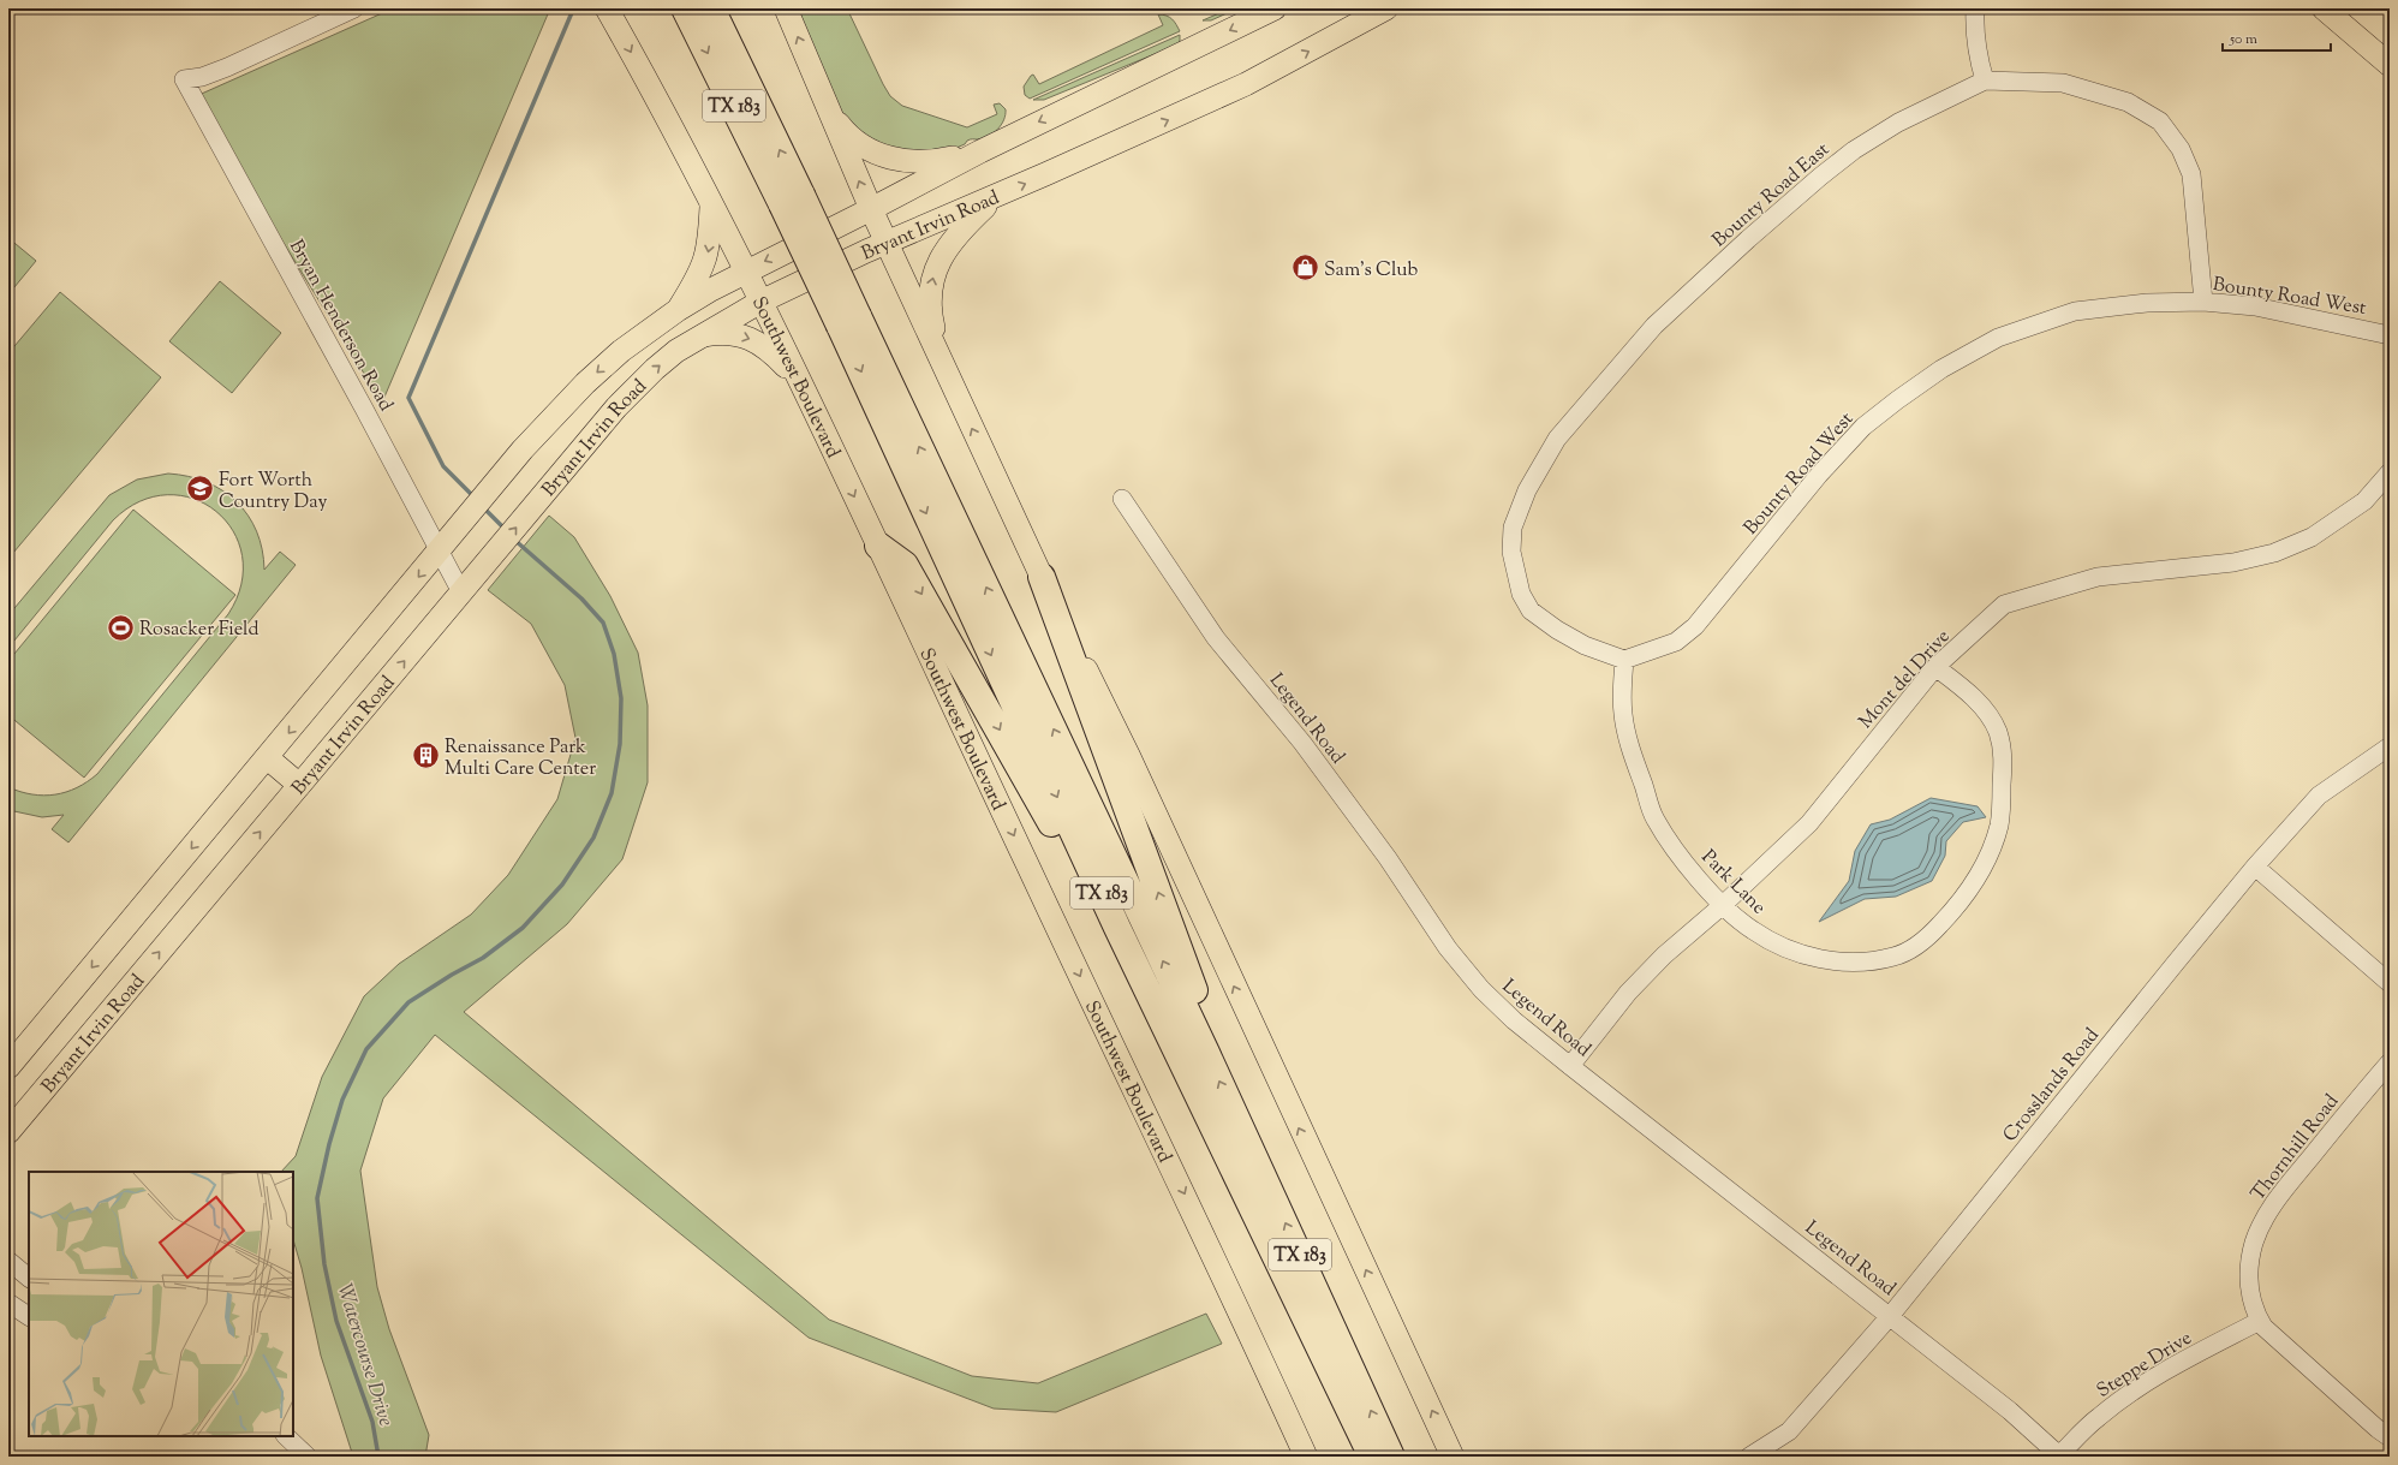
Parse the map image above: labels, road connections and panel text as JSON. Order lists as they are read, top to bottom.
{
  "streets": {
    "highway": ["TX 183"],
    "main road": ["Bryant Irvin Road", "Southwest Boulevard"],
    "street": [
      "Bounty Road East",
      "Bounty Road West",
      "Bryan Henderson Road",
      "Mont del Drive",
      "Legend Road",
      "Park Lane",
      "Crosslands Road",
      "Thornhill Road",
      "Steppe Drive"
    ]
  },
  "crossings": [
    ["Bounty Road East", "Bounty Road West"],
    ["Bounty Road East", "Park Lane"],
    ["Bryant Irvin Road", "Bryan Henderson Road"],
    ["Bryant Irvin Road", "Southwest Boulevard"],
    ["Bounty Road West", "Park Lane"],
    ["Mont del Drive", "Legend Road"],
    ["Mont del Drive", "Park Lane"],
    ["Legend Road", "Crosslands Road"],
    ["Legend Road", "Steppe Drive"],
    ["Thornhill Road", "Steppe Drive"]
  ],
  "water": ["Watercourse Drive"],
  "places": {
    "shop": ["Sam's Club"],
    "school or university": ["Fort Worth Country Day"],
    "sports": ["Rosacker Field"],
    "building": ["Renaissance Park Multi Care Center"]
  },
  "scale_bar": "50 m"
}
